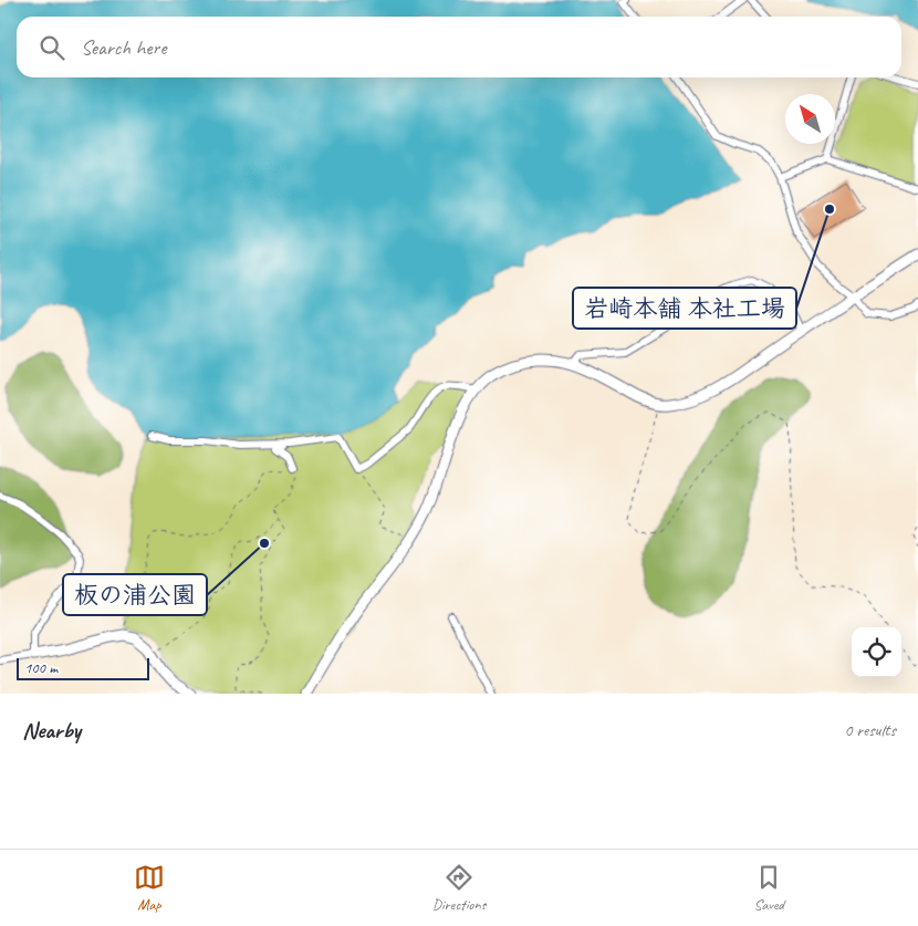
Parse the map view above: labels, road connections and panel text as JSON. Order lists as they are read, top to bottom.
{
  "places": ["岩崎本舗 本社工場", "板の浦公園"],
  "scale_bar": "100 m",
  "north": "top left",
  "page": {
    "search": "Search here",
    "scale": "100 m",
    "heading": ["Nearby", "0 results"],
    "nav": ["Map", "Directions", "Saved"]
  }
}
